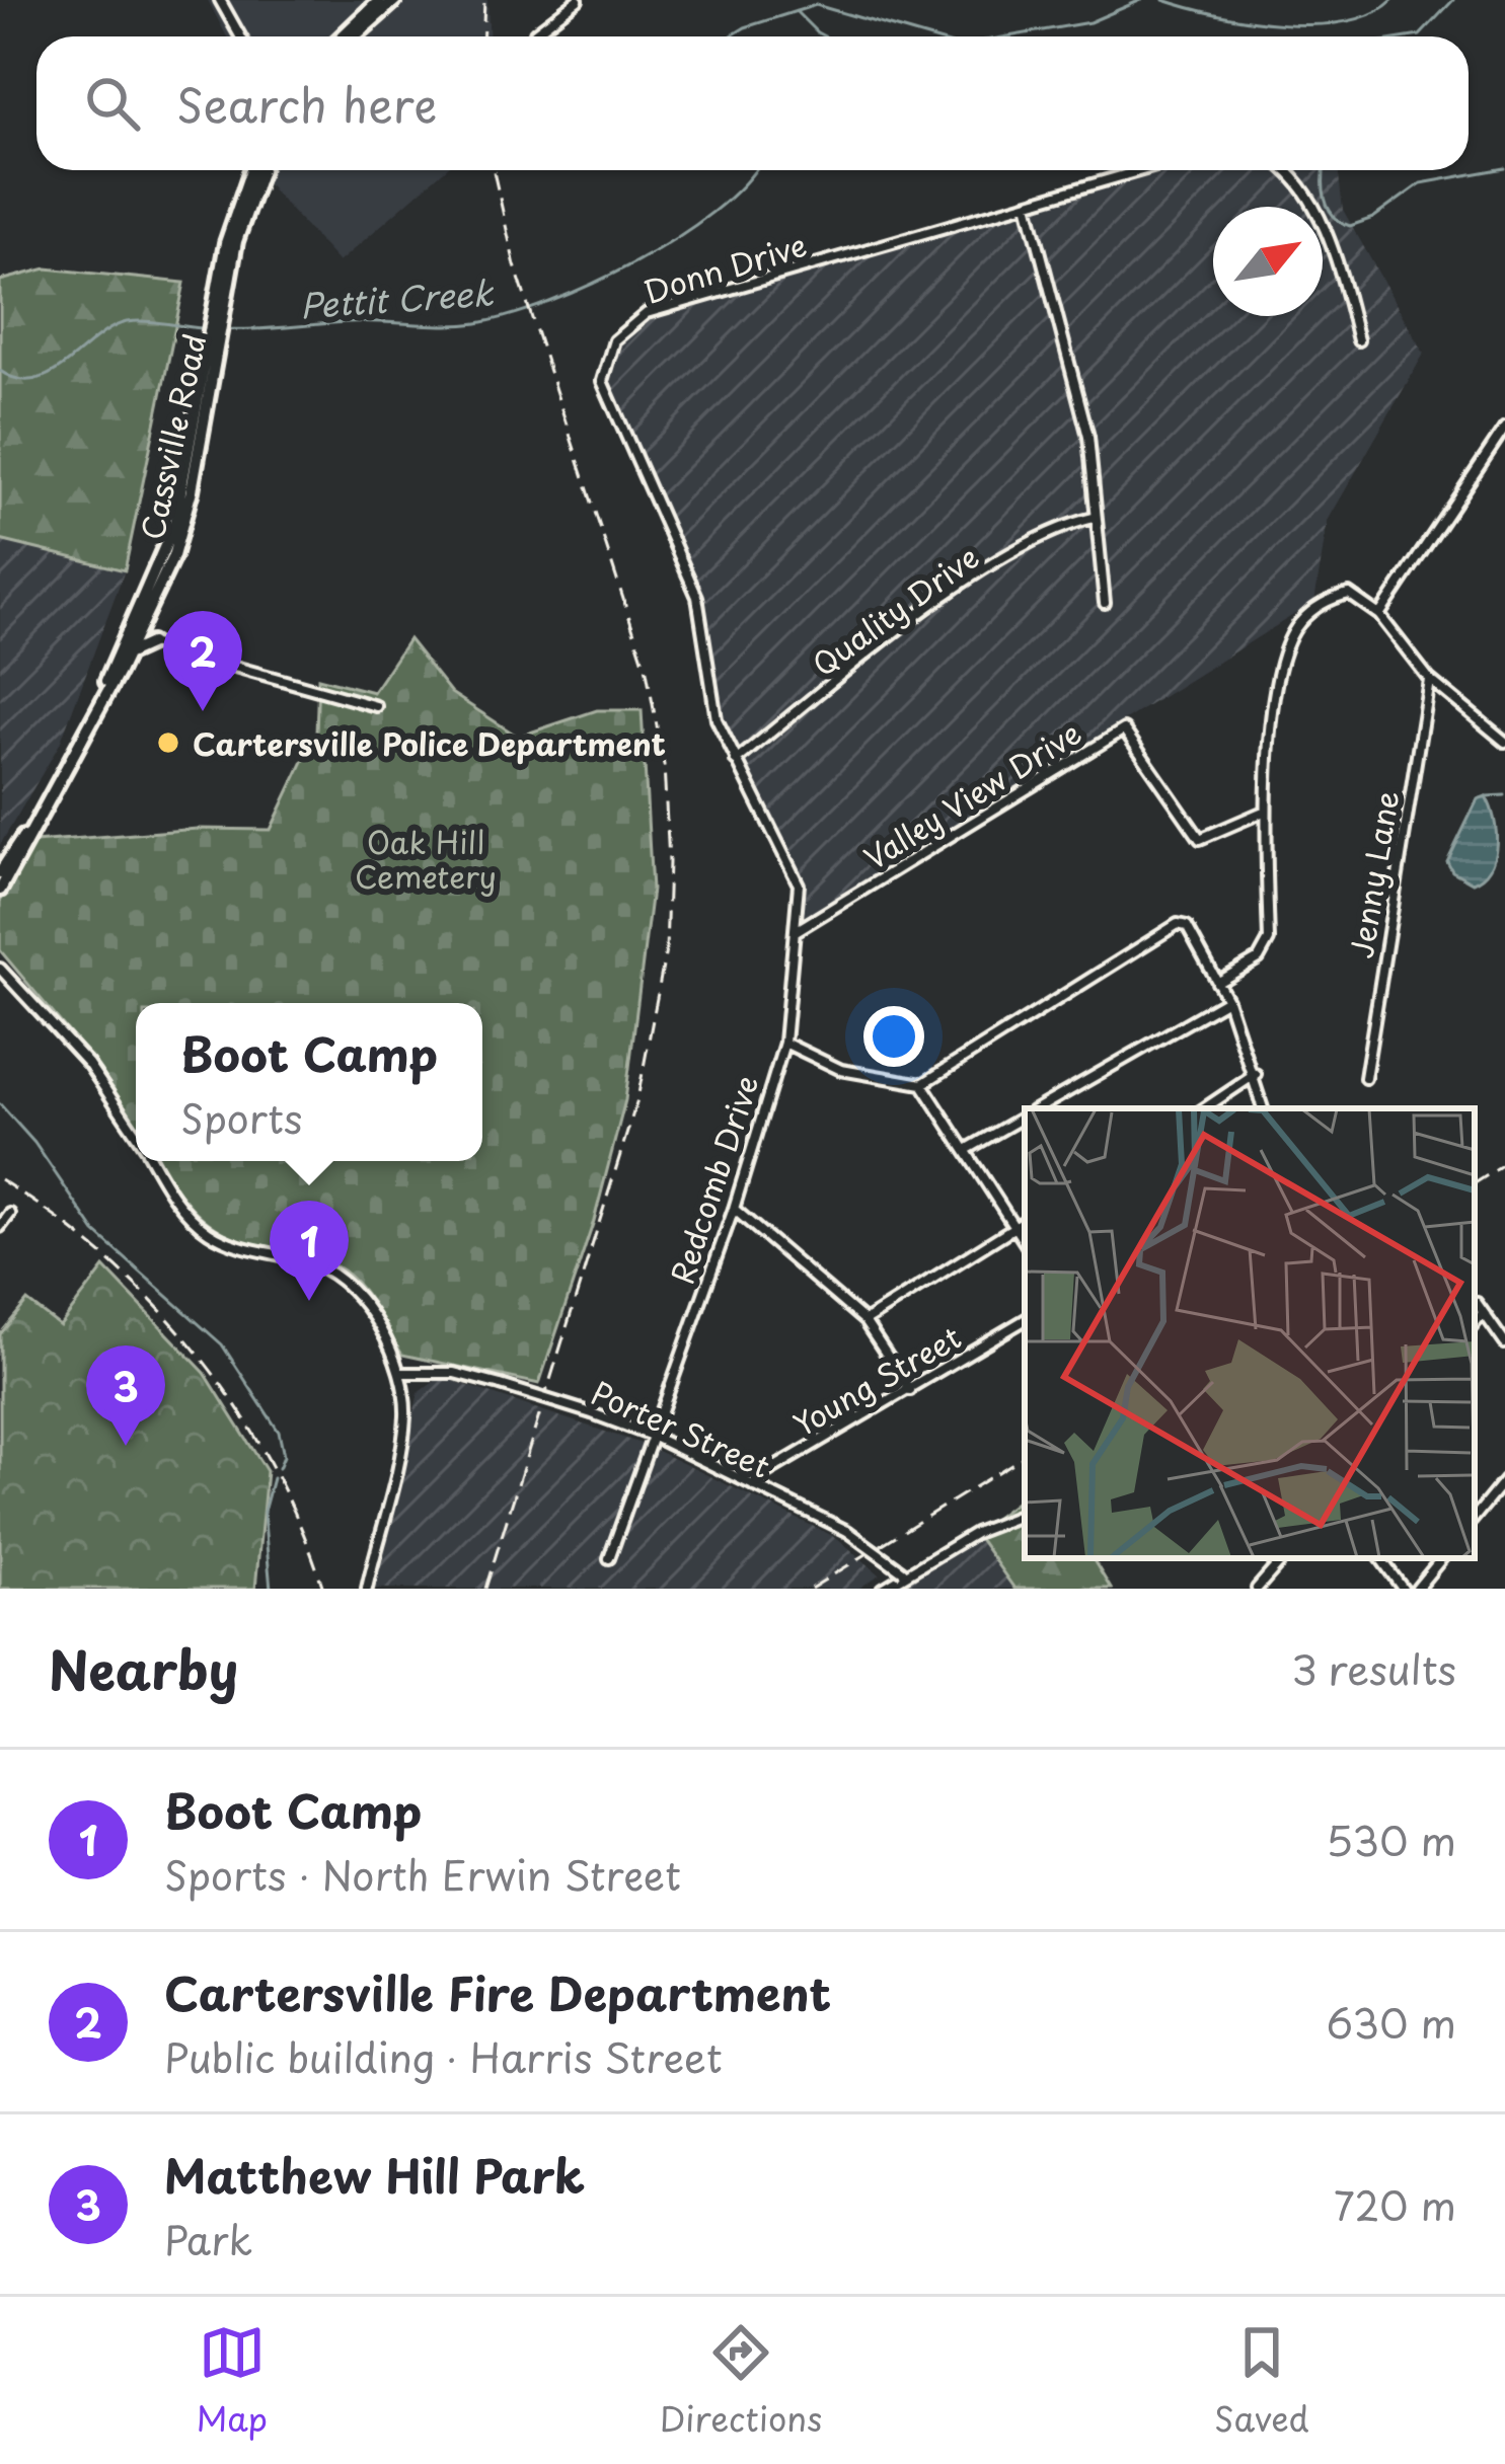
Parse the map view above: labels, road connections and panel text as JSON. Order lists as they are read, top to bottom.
{
  "streets": {
    "main road": ["Cassville Road"],
    "street": [
      "Donn Drive",
      "Quality Drive",
      "Valley View Drive",
      "Jenny Lane",
      "Redcomb Drive",
      "Young Street",
      "Porter Street"
    ]
  },
  "crossings": [
    ["Donn Drive", "Quality Drive"],
    ["Donn Drive", "Valley View Drive"],
    ["Donn Drive", "Redcomb Drive"],
    ["Valley View Drive", "Redcomb Drive"],
    ["Redcomb Drive", "Porter Street"],
    ["Young Street", "Porter Street"]
  ],
  "water": ["Pettit Creek"],
  "parks": ["Oak Hill Cemetery"],
  "places": ["Cartersville Police Department"],
  "north": "top right",
  "page": {
    "search": "Search here",
    "pins": ["2", "1", "3"],
    "popup": ["Boot Camp", "Sports"],
    "heading": ["Nearby", "3 results"],
    "list": [
      {
        "mark": "1",
        "name": "Boot Camp",
        "note": "Sports · North Erwin Street",
        "value": "530 m"
      },
      {
        "mark": "2",
        "name": "Cartersville Fire Department",
        "note": "Public building · Harris Street",
        "value": "630 m"
      },
      {
        "mark": "3",
        "name": "Matthew Hill Park",
        "note": "Park",
        "value": "720 m"
      }
    ],
    "nav": ["Map", "Directions", "Saved"]
  }
}
